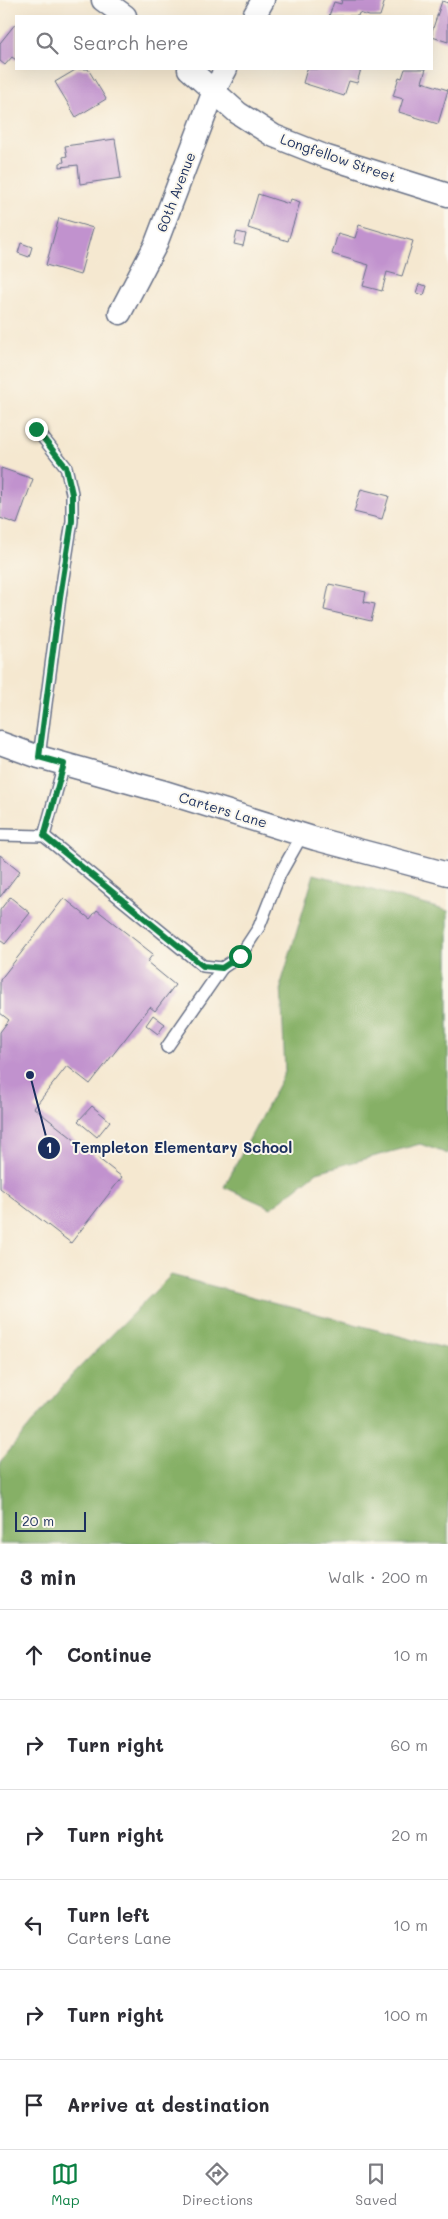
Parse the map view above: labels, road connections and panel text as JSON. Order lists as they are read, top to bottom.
{
  "streets": {
    "street": ["Longfellow Street", "60th Avenue", "Carters Lane"]
  },
  "crossings": [
    ["Longfellow Street", "60th Avenue"]
  ],
  "places": ["Templeton Elementary School"],
  "scale_bar": "20 m",
  "page": {
    "search": "Search here",
    "scale": "20 m",
    "heading": ["3 min", "Walk · 200 m"],
    "list": [
      ["Continue", "10 m"],
      ["Turn right", "60 m"],
      ["Turn right", "20 m"],
      ["Turn left", "Carters Lane", "10 m"],
      ["Turn right", "100 m"],
      "Arrive at destination"
    ],
    "nav": ["Map", "Directions", "Saved"]
  }
}
